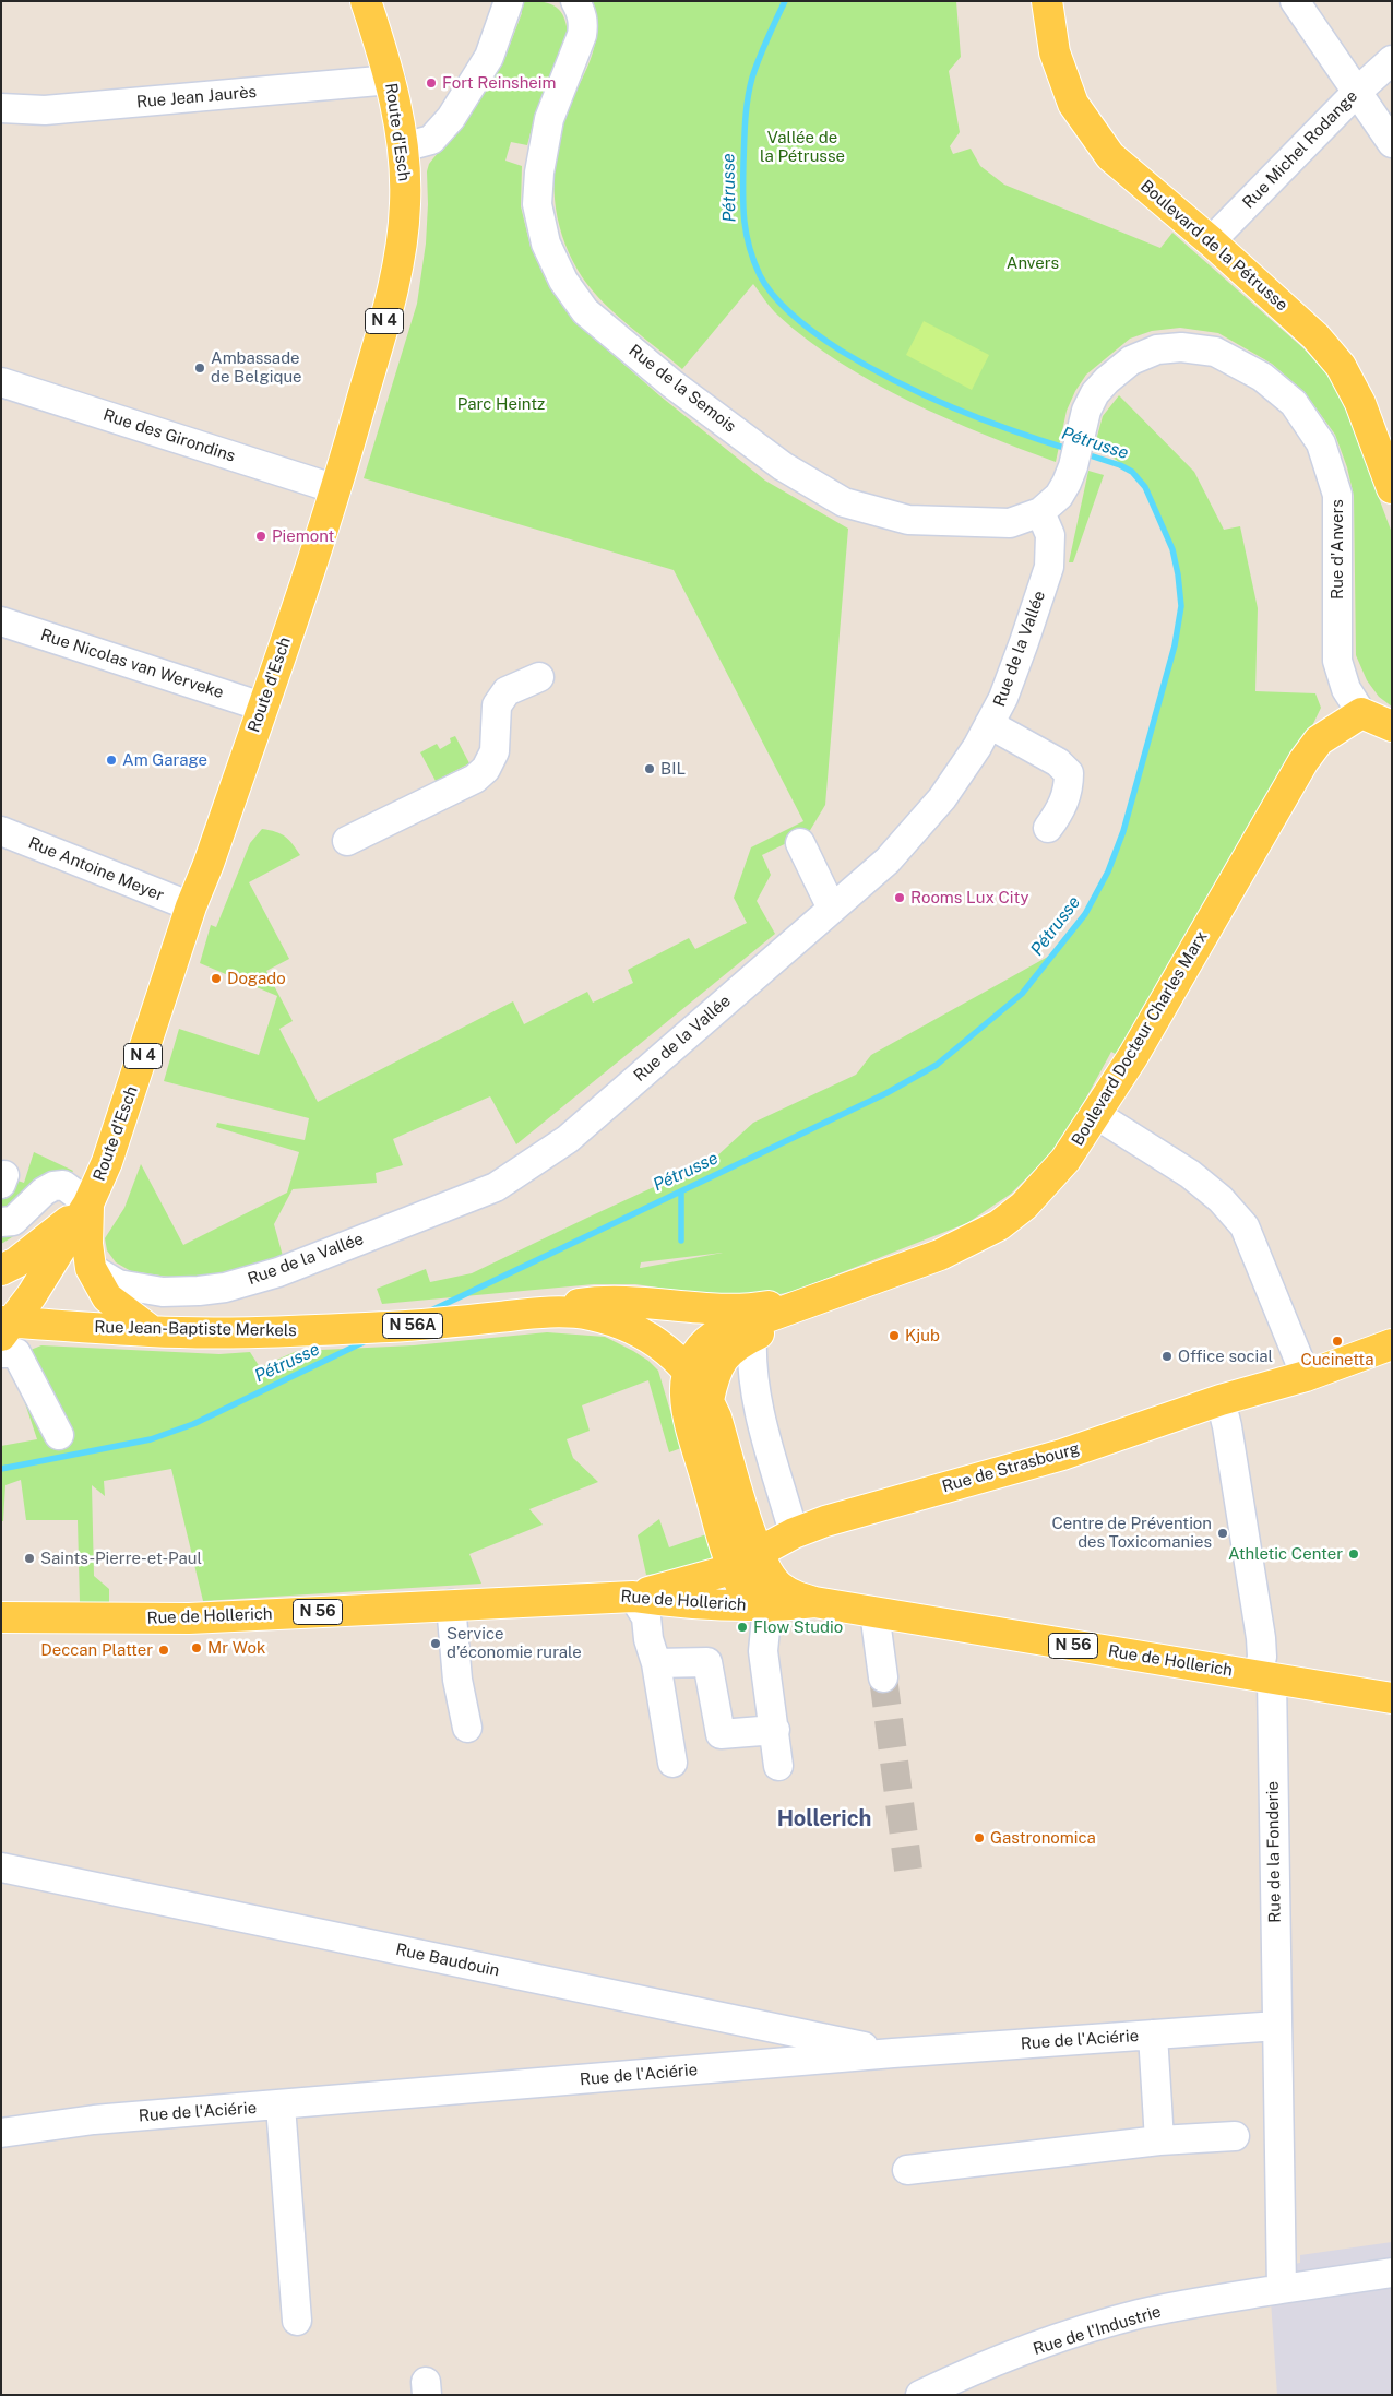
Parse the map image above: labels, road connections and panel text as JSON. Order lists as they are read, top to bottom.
{
  "streets": {
    "main road": [
      "Route d'Esch",
      "Boulevard de la Pétrusse",
      "N 4",
      "Boulevard Docteur Charles Marx",
      "N 56A",
      "Rue Jean-Baptiste Merkels",
      "Rue de Strasbourg",
      "Rue de Hollerich",
      "N 56"
    ],
    "street": [
      "Rue Jean Jaurès",
      "Rue Michel Rodange",
      "Rue de la Semois",
      "Rue des Girondins",
      "Rue d'Anvers",
      "Rue de la Vallée",
      "Rue Nicolas van Werveke",
      "Rue Antoine Meyer",
      "Rue de la Fonderie",
      "Rue Baudouin",
      "Rue de l'Aciérie",
      "Rue de l'Industrie"
    ]
  },
  "crossings": [
    ["Rue Jean Jaurès", "Route d'Esch"],
    ["Route d'Esch", "N 4"],
    ["Route d'Esch", "Rue des Girondins"],
    ["Route d'Esch", "Rue Nicolas van Werveke"],
    ["Route d'Esch", "Rue Antoine Meyer"],
    ["Route d'Esch", "Rue Jean-Baptiste Merkels"],
    ["Rue Michel Rodange", "Boulevard de la Pétrusse"],
    ["Rue de la Semois", "Rue d'Anvers"],
    ["Rue de la Semois", "Rue de la Vallée"],
    ["Rue d'Anvers", "Boulevard Docteur Charles Marx"],
    ["Boulevard Docteur Charles Marx", "Rue Jean-Baptiste Merkels"],
    ["Rue Jean-Baptiste Merkels", "Rue de Strasbourg"],
    ["Rue Jean-Baptiste Merkels", "Rue de Hollerich"],
    ["Rue de Strasbourg", "Rue de Hollerich"],
    ["Rue de Strasbourg", "Rue de la Fonderie"],
    ["Rue de Hollerich", "Rue de la Fonderie"],
    ["Rue de la Fonderie", "Rue de l'Aciérie"],
    ["Rue Baudouin", "Rue de l'Aciérie"]
  ],
  "districts": ["Hollerich"],
  "water": ["Pétrusse"],
  "parks": ["Vallée de la Pétrusse", "Anvers", "Parc Heintz"],
  "places": [
    "Fort Reinsheim",
    "Ambassade de Belgique",
    "Piemont",
    "Am Garage",
    "BIL",
    "Rooms Lux City",
    "Dogado",
    "Kjub",
    "Cucinetta",
    "Office social",
    "Centre de Prévention des Toxicomanies",
    "Athletic Center",
    "Saints-Pierre-et-Paul",
    "Flow Studio",
    "Service d’économie rurale",
    "Mr Wok",
    "Deccan Platter",
    "Gastronomica"
  ]
}
